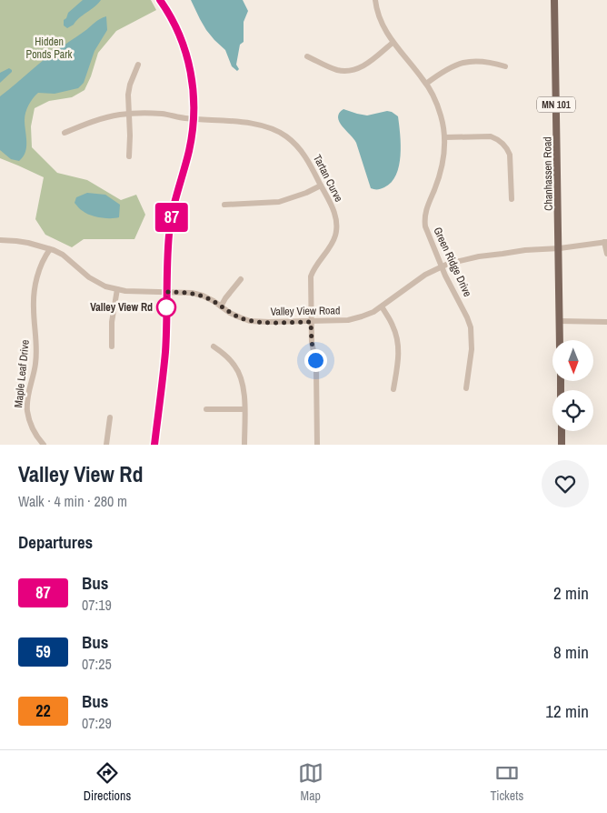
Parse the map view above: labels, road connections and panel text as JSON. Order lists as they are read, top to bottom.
{
  "streets": {
    "main road": ["MN 101", "Chanhassen Road"],
    "street": [
      "Tartan Curve",
      "Green Ridge Drive",
      "Valley View Road",
      "Maple Leaf Drive"
    ]
  },
  "crossings": [
    ["Chanhassen Road", "Valley View Road"],
    ["Tartan Curve", "Valley View Road"],
    ["Green Ridge Drive", "Valley View Road"],
    ["Valley View Road", "Maple Leaf Drive"]
  ],
  "parks": ["Hidden Ponds Park"],
  "places": ["Valley View Rd"],
  "lines": ["bus line 87"],
  "north": "bottom",
  "page": {
    "on_map": "87",
    "heading": [
      ["Valley View Rd", "Walk · 4 min · 280 m"],
      "Departures"
    ],
    "list": [
      {
        "mark": "87",
        "name": "Bus",
        "note": "07:19",
        "value": "2 min"
      },
      {
        "mark": "59",
        "name": "Bus",
        "note": "07:25",
        "value": "8 min"
      },
      {
        "mark": "22",
        "name": "Bus",
        "note": "07:29",
        "value": "12 min"
      }
    ],
    "tabs": ["Directions", "Map", "Tickets"]
  }
}
